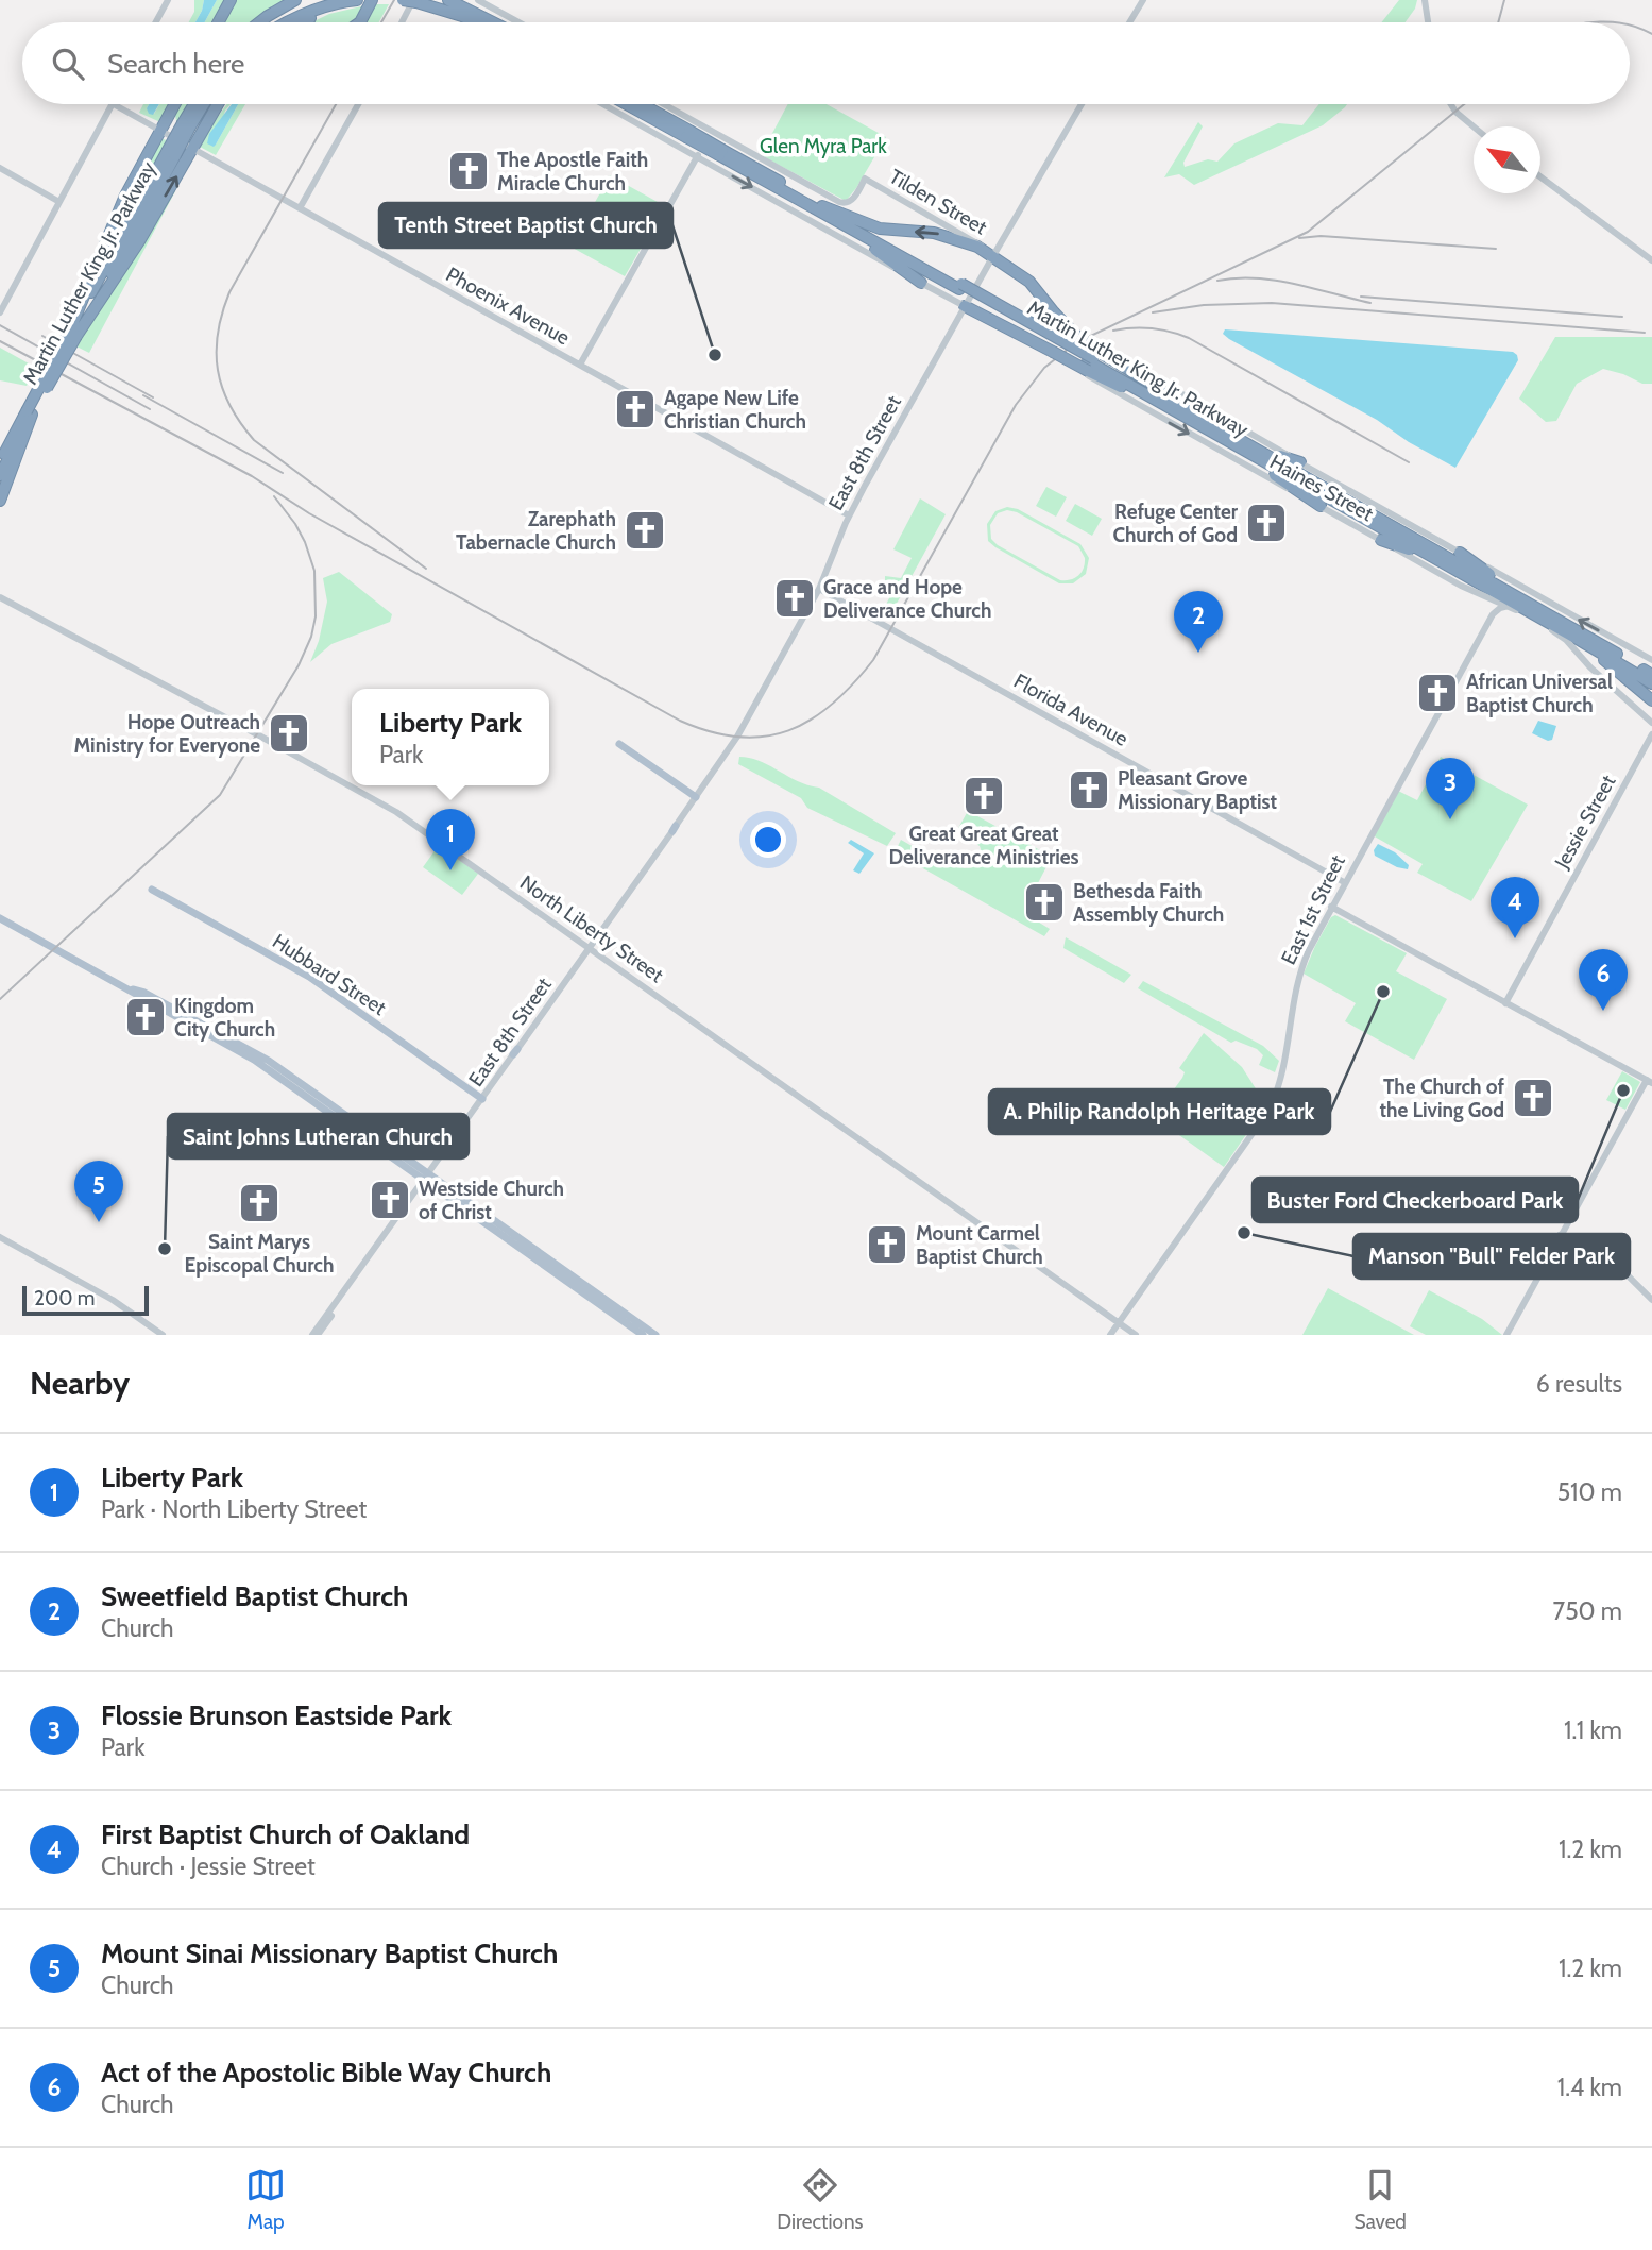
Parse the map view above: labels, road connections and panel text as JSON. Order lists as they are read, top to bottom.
{
  "streets": {
    "highway": ["Martin Luther King Jr. Parkway"],
    "main road": ["Hubbard Street"],
    "street": [
      "Tilden Street",
      "Phoenix Avenue",
      "East 8th Street",
      "Haines Street",
      "Florida Avenue",
      "Jessie Street",
      "East 1st Street",
      "North Liberty Street"
    ]
  },
  "crossings": [
    ["Tilden Street", "East 8th Street"],
    ["Phoenix Avenue", "East 8th Street"],
    ["East 8th Street", "Florida Avenue"],
    ["East 8th Street", "North Liberty Street"],
    ["East 8th Street", "Hubbard Street"],
    ["Florida Avenue", "East 1st Street"],
    ["East 1st Street", "North Liberty Street"]
  ],
  "parks": ["Glen Myra Park"],
  "places": {
    "church": [
      "The Apostle Faith Miracle Church",
      "Agape New Life Christian Church",
      "Refuge Center Church of God",
      "Zarephath Tabernacle Church",
      "Grace and Hope Deliverance Church",
      "African Universal Baptist Church",
      "Hope Outreach Ministry for Everyone",
      "Pleasant Grove Missionary Baptist",
      "Great Great Great Deliverance Ministries",
      "Bethesda Faith Assembly Church",
      "Kingdom City Church",
      "The Church of the Living God",
      "Westside Church of Christ",
      "Saint Marys Episcopal Church",
      "Mount Carmel Baptist Church"
    ],
    "other": [
      "Tenth Street Baptist Church",
      "A. Philip Randolph Heritage Park",
      "Buster Ford Checkerboard Park",
      "Manson \"Bull\" Felder Park",
      "Saint Johns Lutheran Church"
    ]
  },
  "scale_bar": "200 m",
  "north": "top left",
  "page": {
    "search": "Search here",
    "pins": [
      "2",
      "3",
      "1",
      "4",
      "6",
      "5"
    ],
    "popup": ["Liberty Park", "Park"],
    "scale": "200 m",
    "heading": ["Nearby", "6 results"],
    "list": [
      {
        "mark": "1",
        "name": "Liberty Park",
        "note": "Park · North Liberty Street",
        "value": "510 m"
      },
      {
        "mark": "2",
        "name": "Sweetfield Baptist Church",
        "note": "Church",
        "value": "750 m"
      },
      {
        "mark": "3",
        "name": "Flossie Brunson Eastside Park",
        "note": "Park",
        "value": "1.1 km"
      },
      {
        "mark": "4",
        "name": "First Baptist Church of Oakland",
        "note": "Church · Jessie Street",
        "value": "1.2 km"
      },
      {
        "mark": "5",
        "name": "Mount Sinai Missionary Baptist Church",
        "note": "Church",
        "value": "1.2 km"
      },
      {
        "mark": "6",
        "name": "Act of the Apostolic Bible Way Church",
        "note": "Church",
        "value": "1.4 km"
      }
    ],
    "nav": ["Map", "Directions", "Saved"]
  }
}
